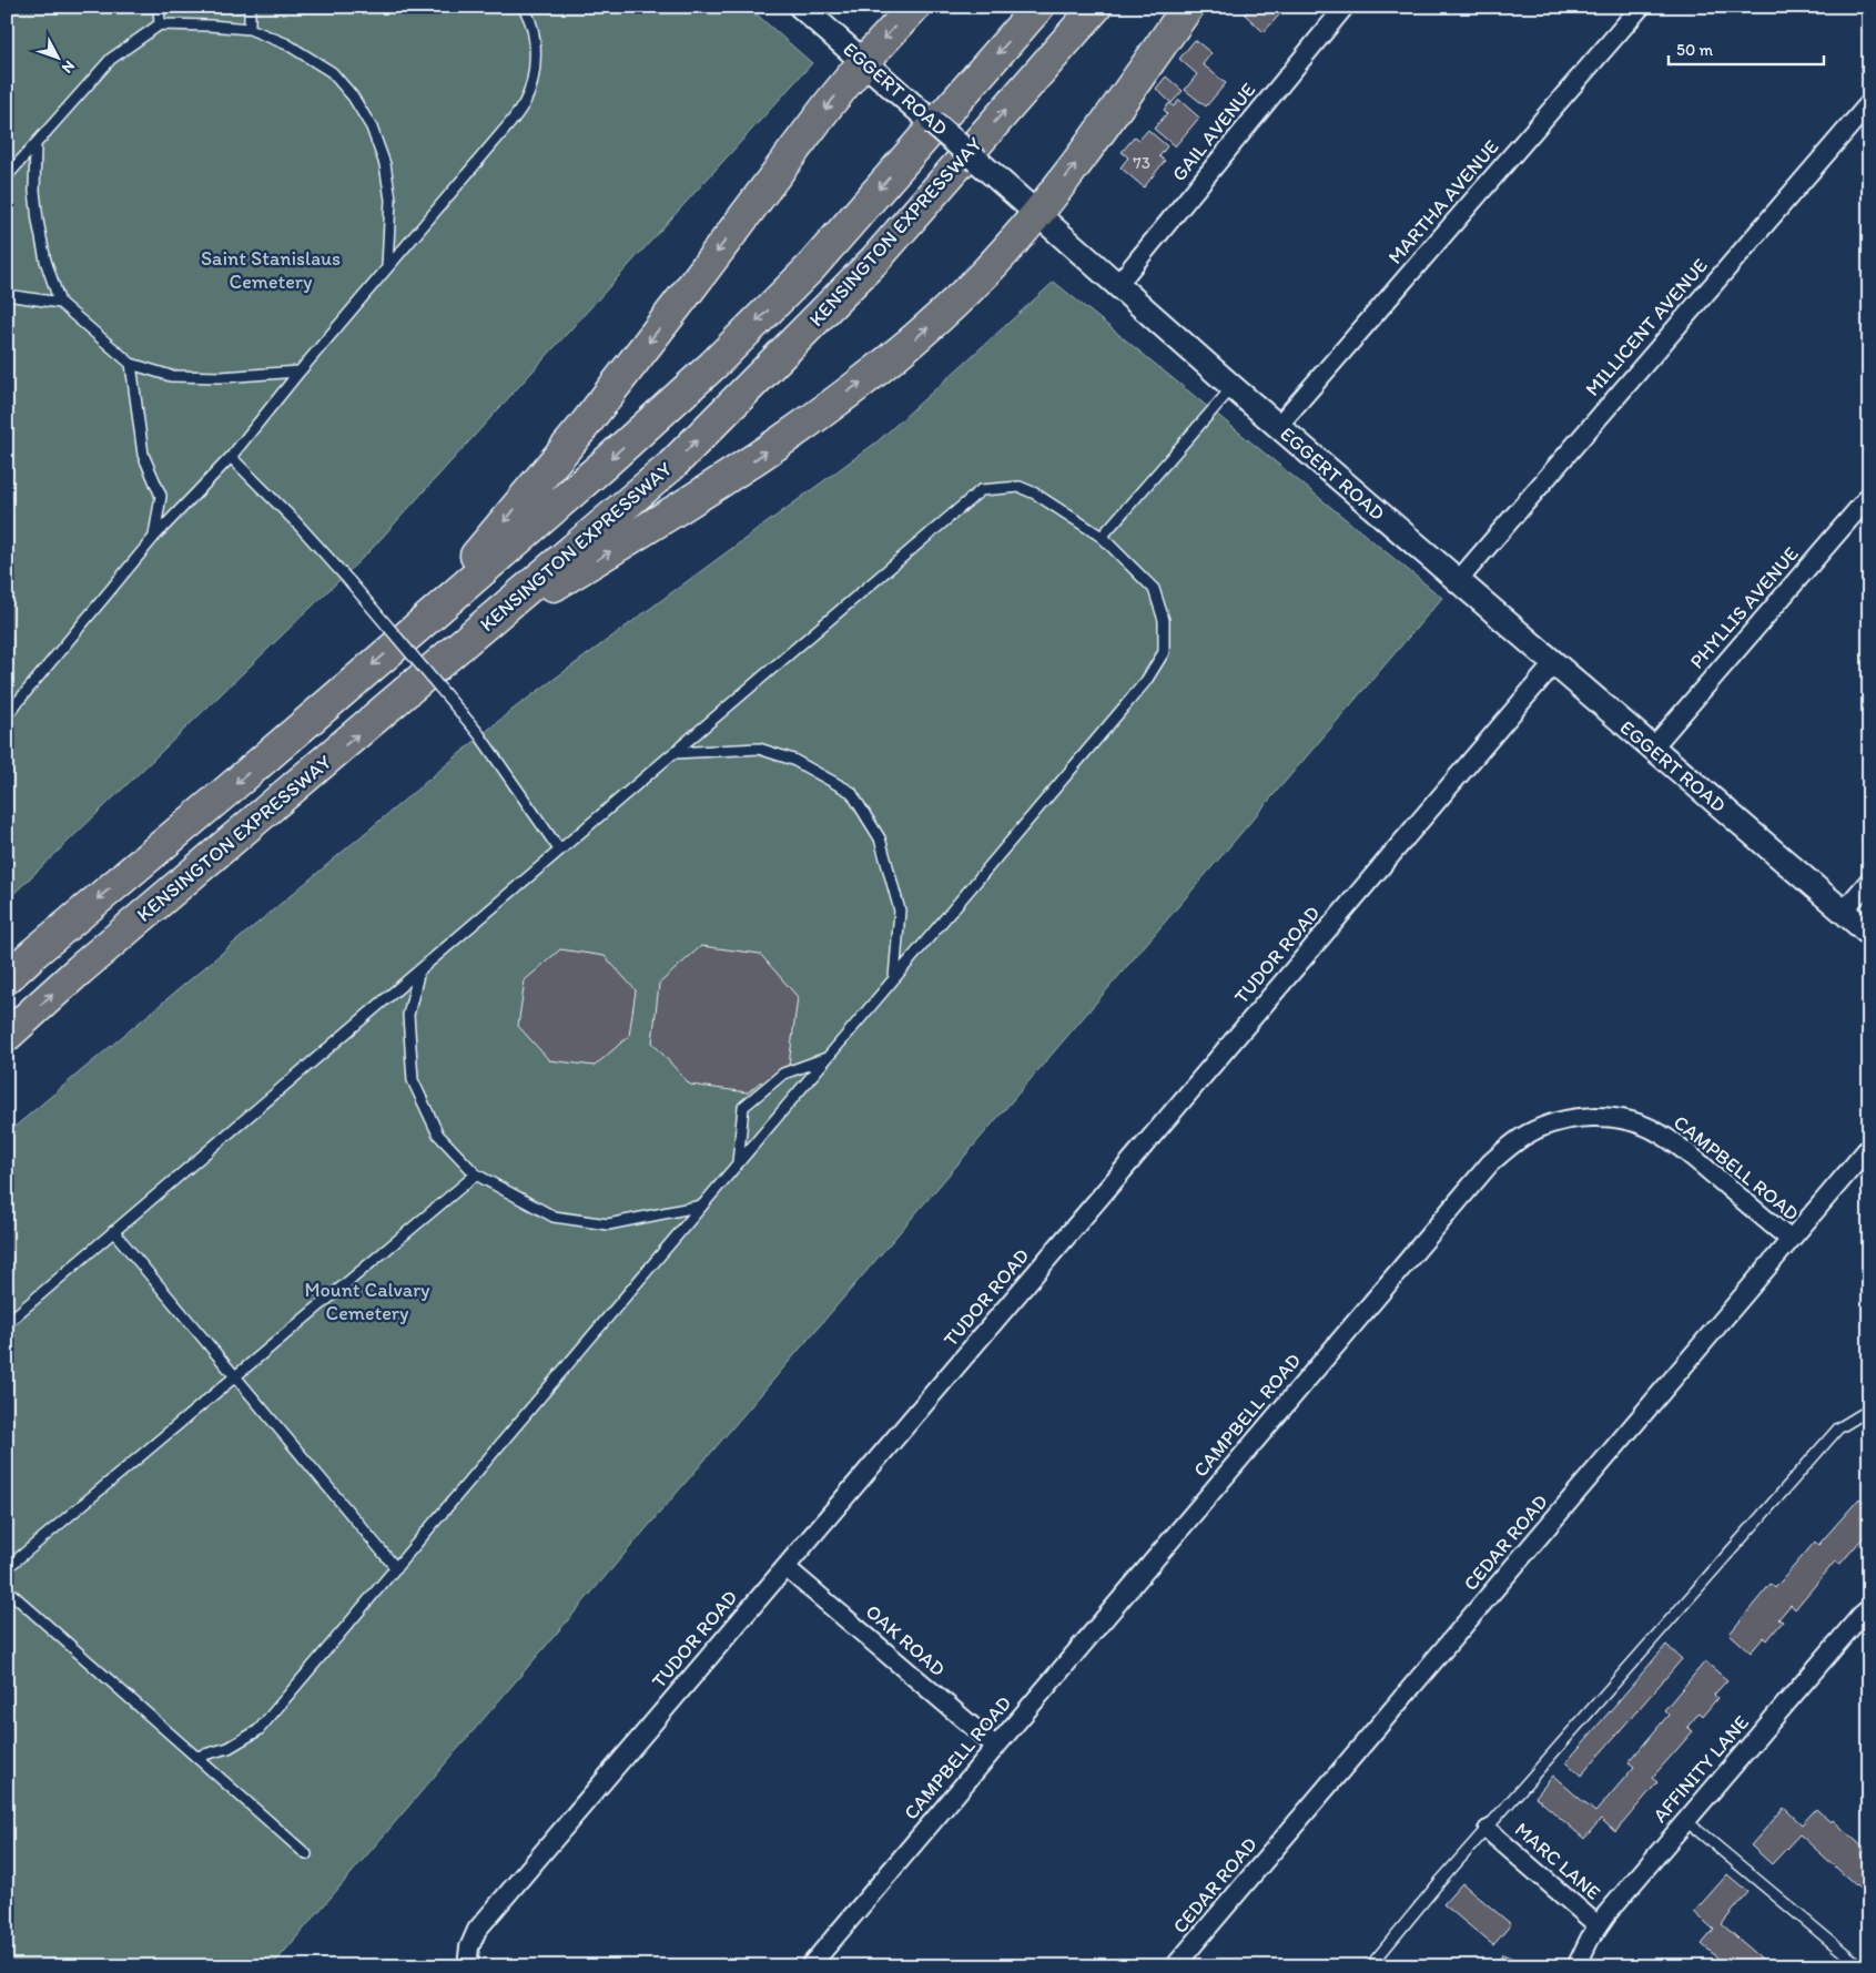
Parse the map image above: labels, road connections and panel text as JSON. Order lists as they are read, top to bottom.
{
  "streets": {
    "highway": ["KENSINGTON EXPRESSWAY"],
    "street": [
      "EGGERT ROAD",
      "GAIL AVENUE",
      "MARTHA AVENUE",
      "MILLICENT AVENUE",
      "PHYLLIS AVENUE",
      "TUDOR ROAD",
      "CAMPBELL ROAD",
      "CEDAR ROAD",
      "OAK ROAD",
      "AFFINITY LANE",
      "MARC LANE"
    ]
  },
  "crossings": [
    ["EGGERT ROAD", "GAIL AVENUE"],
    ["EGGERT ROAD", "MARTHA AVENUE"],
    ["EGGERT ROAD", "MILLICENT AVENUE"],
    ["EGGERT ROAD", "PHYLLIS AVENUE"],
    ["EGGERT ROAD", "TUDOR ROAD"],
    ["TUDOR ROAD", "OAK ROAD"],
    ["CAMPBELL ROAD", "CEDAR ROAD"],
    ["CAMPBELL ROAD", "OAK ROAD"],
    ["AFFINITY LANE", "MARC LANE"]
  ],
  "parks": ["Saint Stanislaus Cemetery", "Mount Calvary Cemetery"],
  "house_numbers": ["73"],
  "scale_bar": "50 m",
  "north": "bottom right"
}
